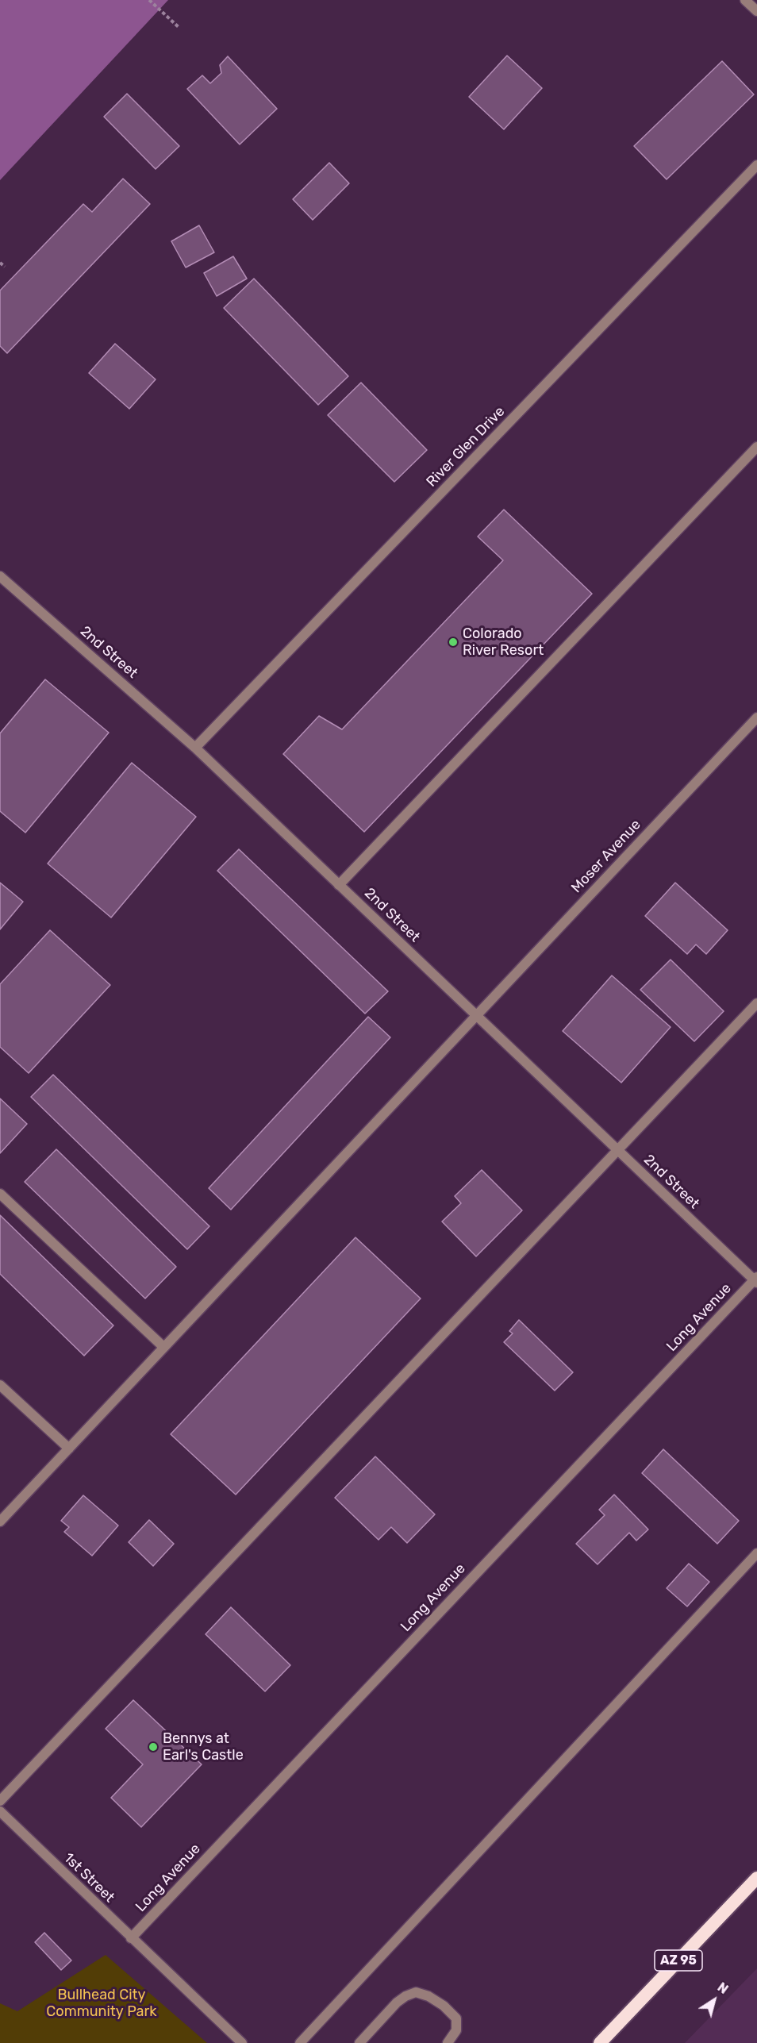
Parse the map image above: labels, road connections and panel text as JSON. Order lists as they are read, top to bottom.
{
  "streets": {
    "highway": ["AZ 95"],
    "street": [
      "River Glen Drive",
      "2nd Street",
      "Moser Avenue",
      "Long Avenue",
      "1st Street"
    ]
  },
  "crossings": [
    ["River Glen Drive", "2nd Street"],
    ["2nd Street", "Moser Avenue"],
    ["2nd Street", "Long Avenue"],
    ["Long Avenue", "1st Street"]
  ],
  "parks": ["Bullhead City Community Park"],
  "places": ["Colorado River Resort", "Bennys at Earl's Castle"],
  "north": "top right"
}
